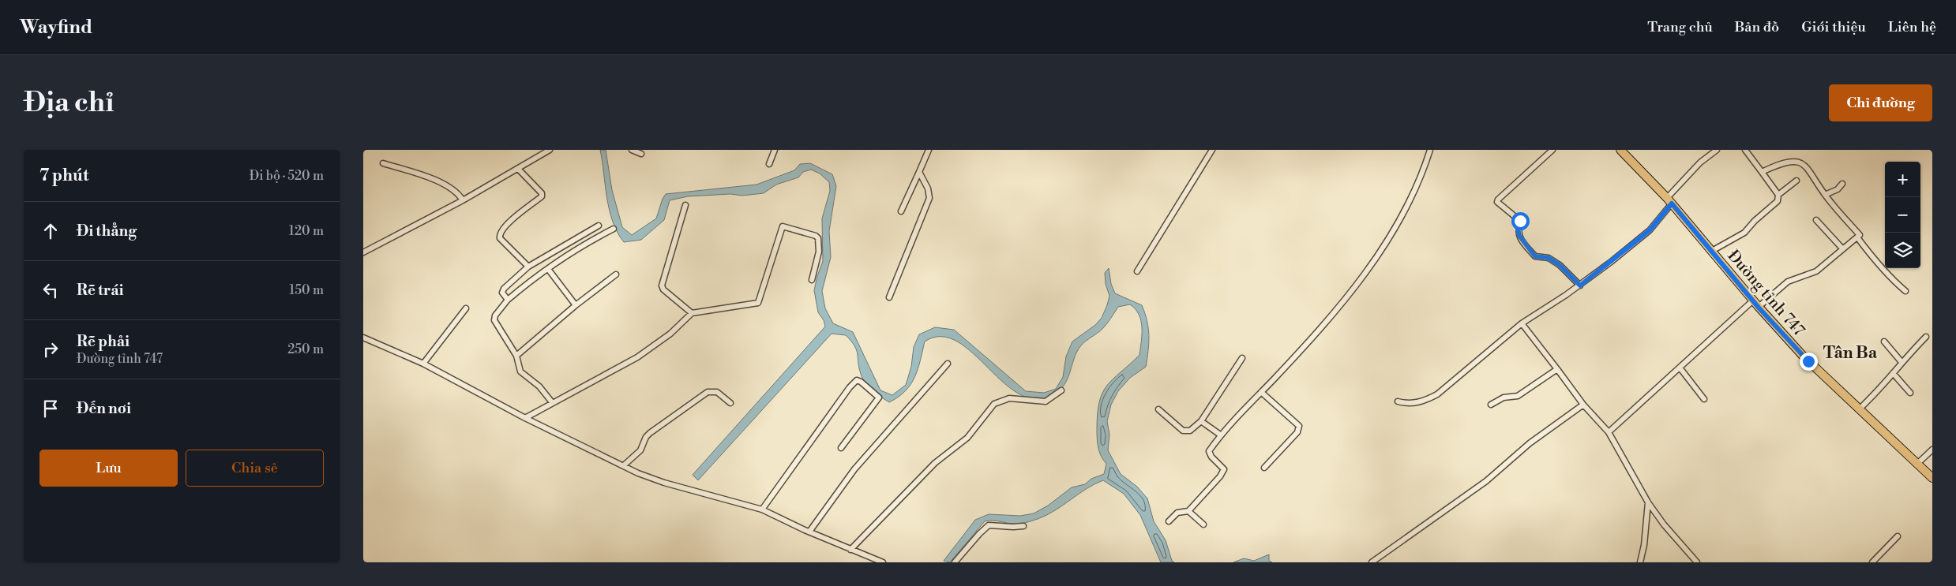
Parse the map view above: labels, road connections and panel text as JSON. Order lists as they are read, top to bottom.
{
  "streets": {
    "main road": ["Đường tỉnh 747"]
  },
  "districts": ["Tân Ba"],
  "page": {
    "header": "Wayfind",
    "nav": [
      "Trang chủ",
      "Bản đồ",
      "Giới thiệu",
      "Liên hệ"
    ],
    "buttons": [
      "Chỉ đường",
      ["Lưu", "Chia sẻ"]
    ],
    "title": "Địa chỉ",
    "heading": ["7 phút", "Đi bộ · 520 m"],
    "map_buttons": ["+", "−"],
    "list": [
      ["Đi thẳng", "120 m"],
      ["Rẽ trái", "150 m"],
      ["Rẽ phải", "Đường tỉnh 747", "250 m"],
      "Đến nơi"
    ]
  }
}
